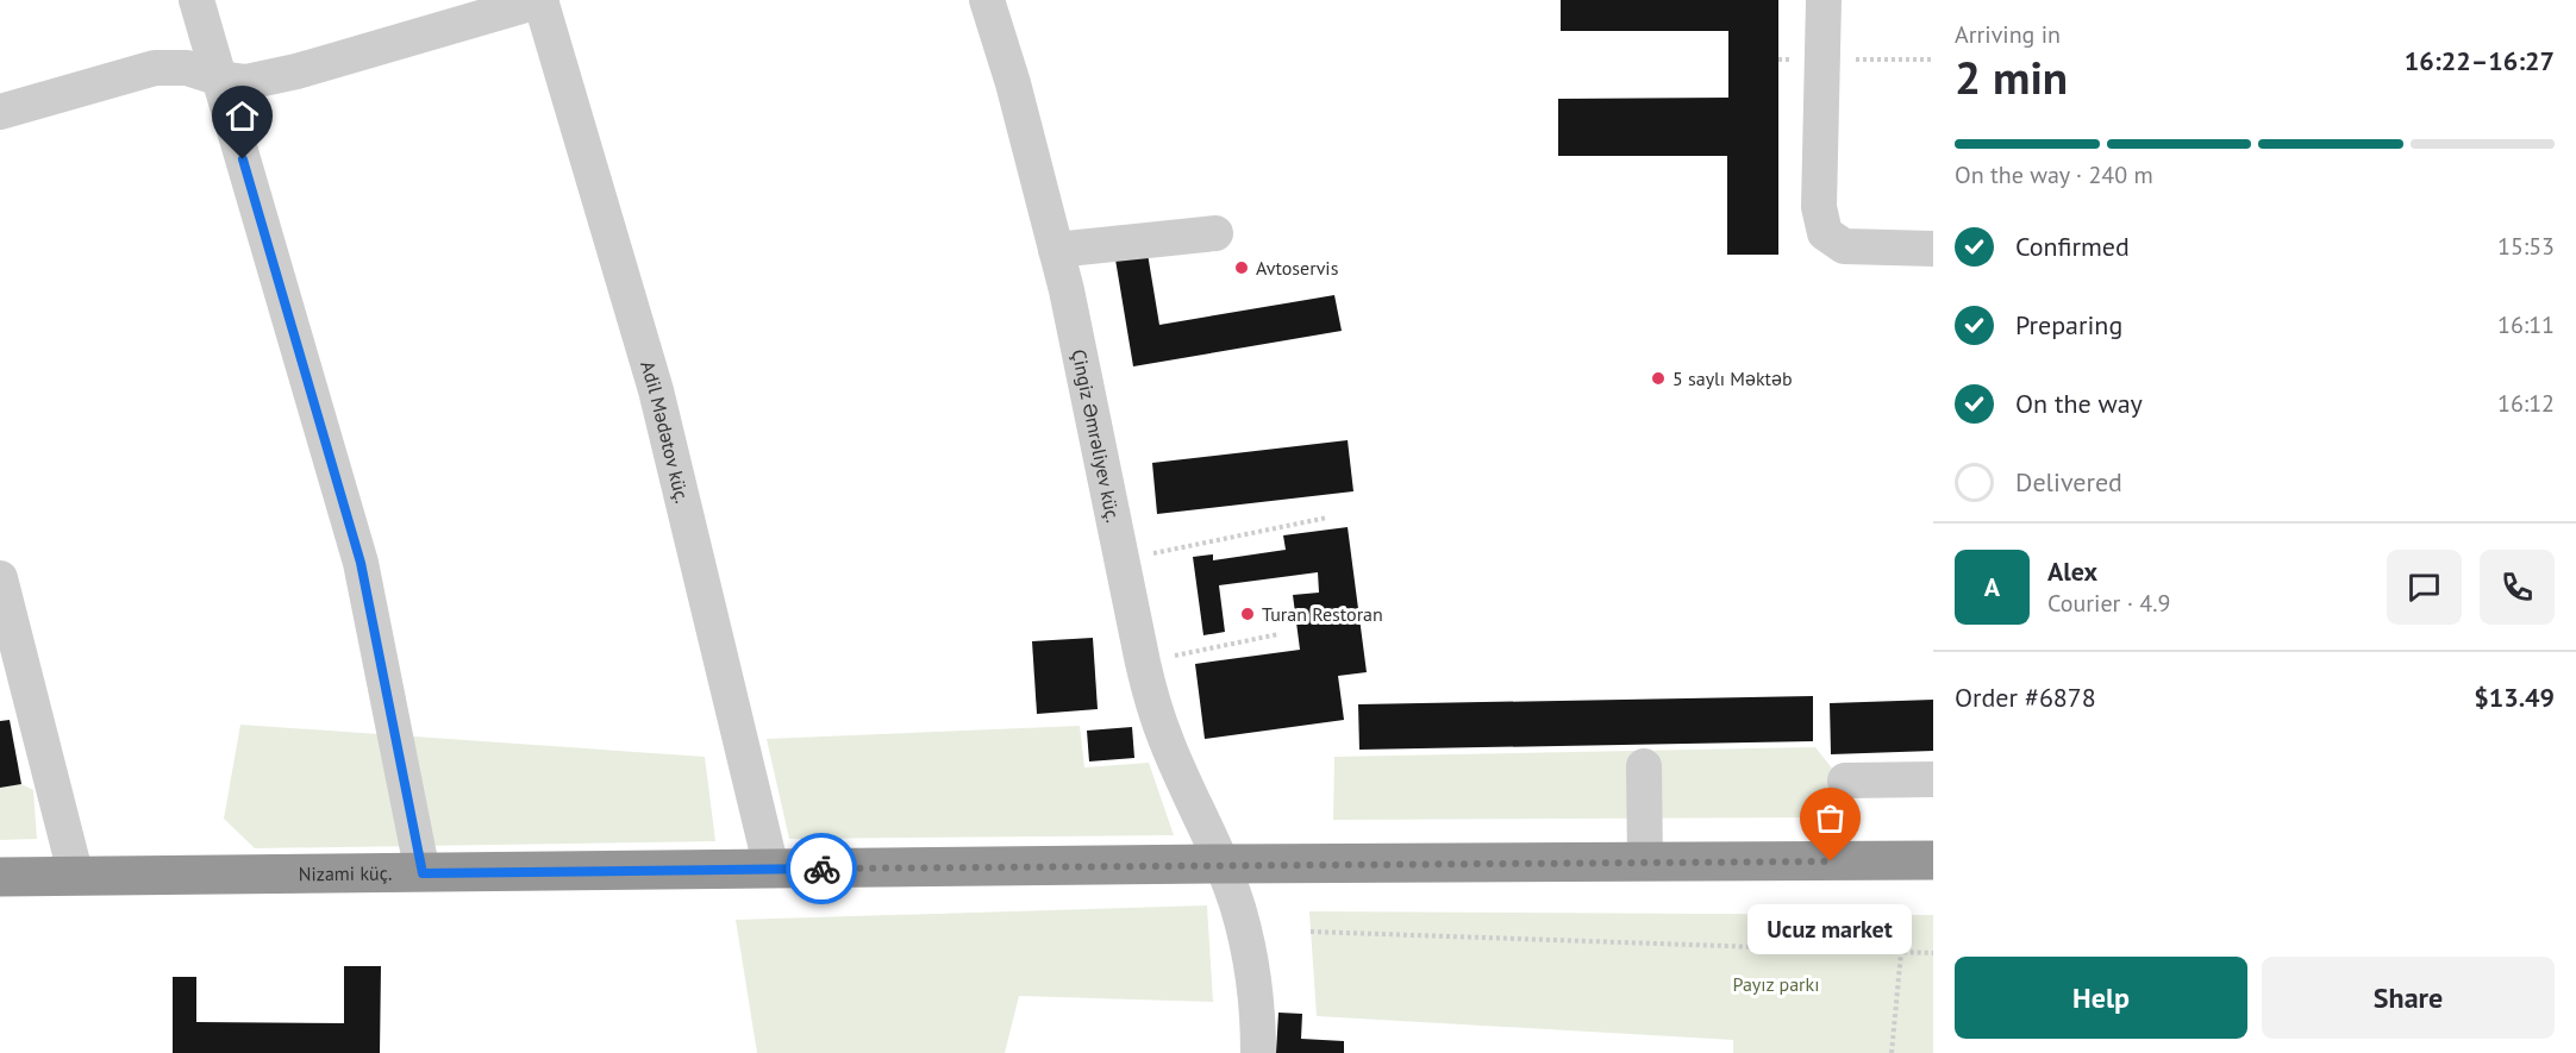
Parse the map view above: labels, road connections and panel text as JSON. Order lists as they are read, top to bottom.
{
  "streets": {
    "highway": ["Nizami küç."],
    "street": ["Adil Mədətov küç.", "Çingiz Əmrəliyev küç."]
  },
  "crossings": [
    ["Adil Mədətov küç.", "Nizami küç."],
    ["Çingiz Əmrəliyev küç.", "Nizami küç."]
  ],
  "parks": ["Payız parkı"],
  "places": [
    "Avtoservis",
    "5 saylı Məktəb",
    "Turan Restoran",
    "Ucuz market"
  ],
  "page": {
    "heading": ["2 min", "Arriving in", "16:22–16:27"],
    "panel": [
      "Alex",
      "Courier · 4.9",
      "Order #6878",
      "$13.49"
    ],
    "bar": "On the way · 240 m",
    "list": [
      ["Confirmed", "15:53"],
      ["Preparing", "16:11"],
      ["On the way", "16:12"],
      "Delivered"
    ],
    "round": "A",
    "bubble": "Ucuz market",
    "buttons": ["Help", "Share"]
  }
}
